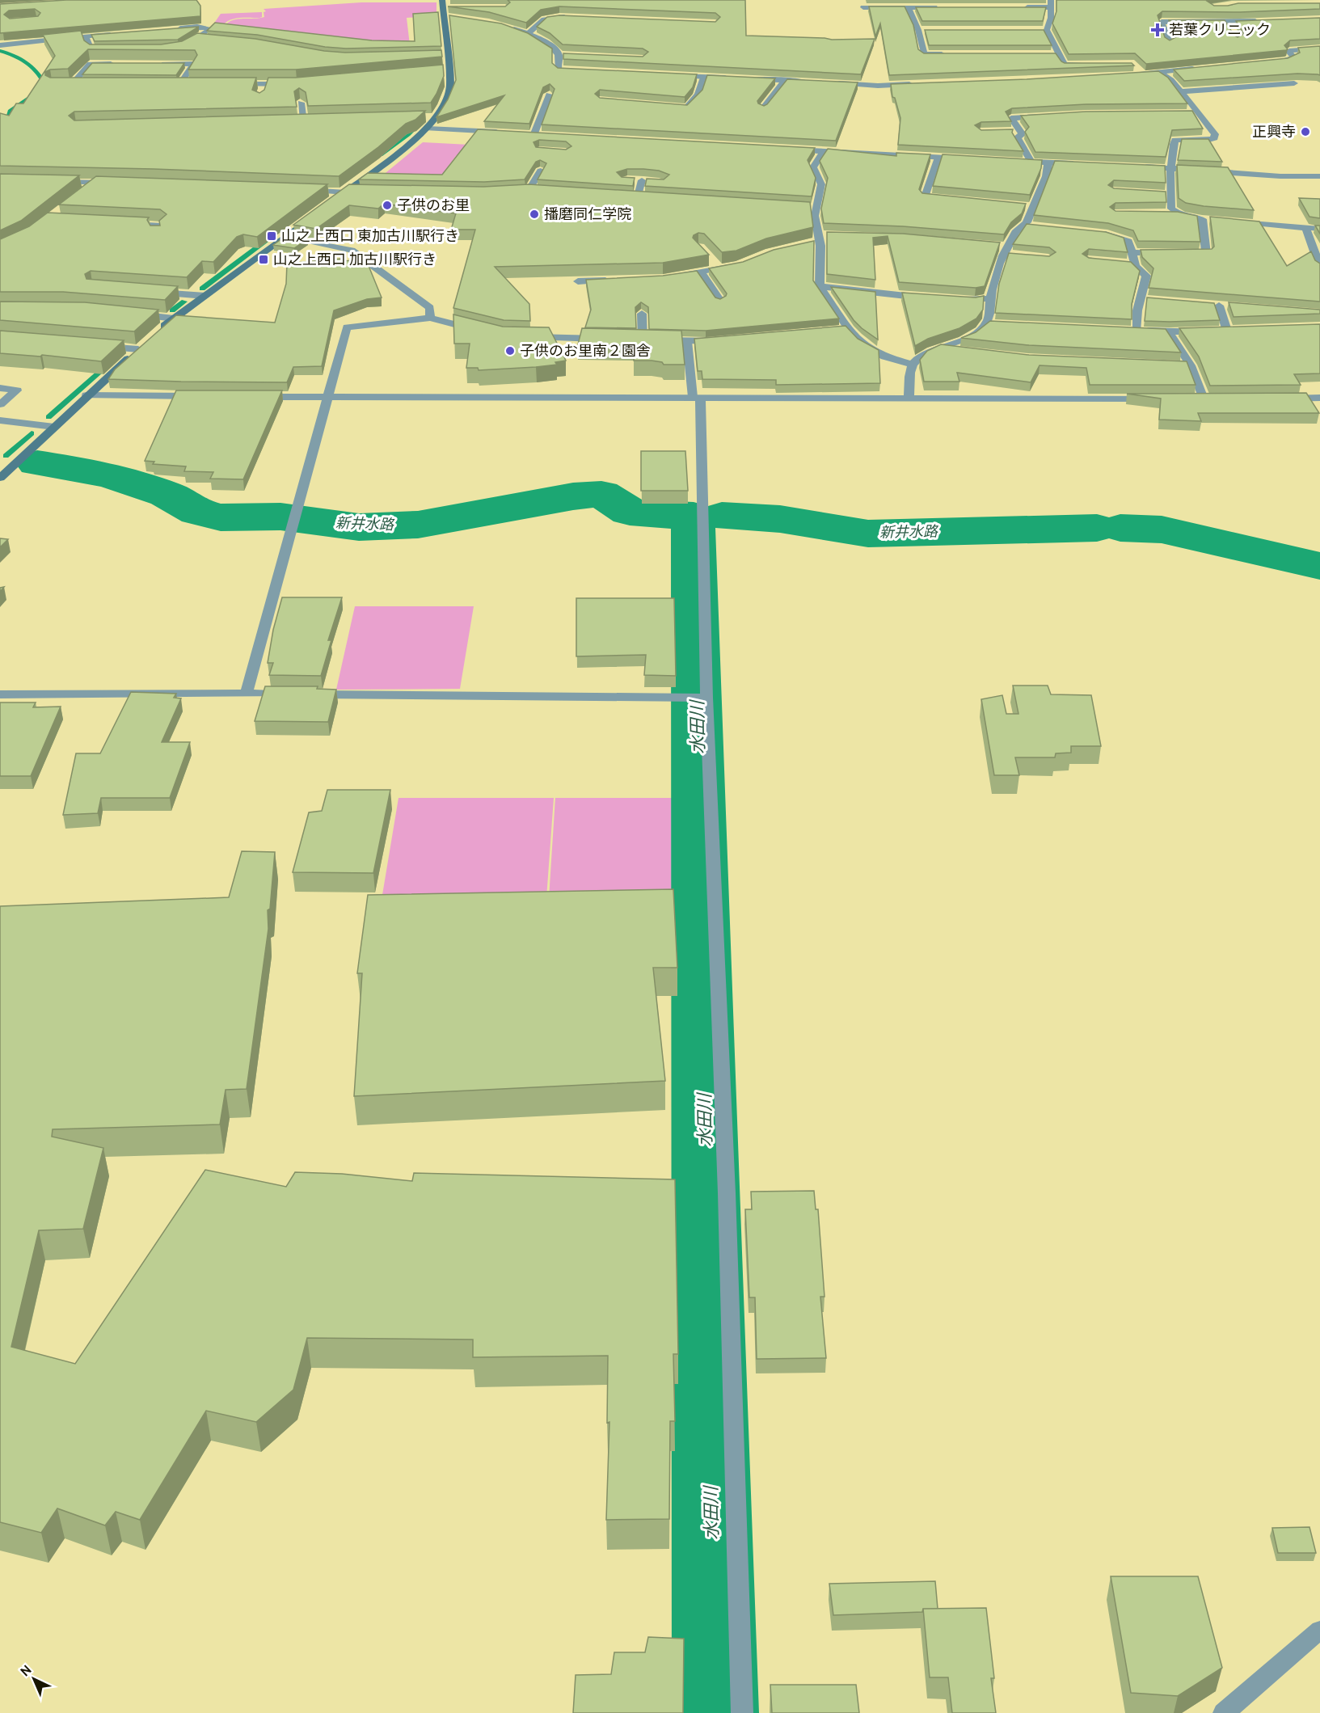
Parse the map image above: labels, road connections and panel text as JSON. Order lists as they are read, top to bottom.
{
  "water": ["新井水路", "水田川"],
  "places": {
    "health": ["若葉クリニック"],
    "other": [
      "正興寺",
      "子供のお里",
      "播磨同仁学院",
      "子供のお里南２園舎"
    ],
    "transit": ["山之上西口 東加古川駅行き", "山之上西口 加古川駅行き"]
  },
  "north": "top left"
}
